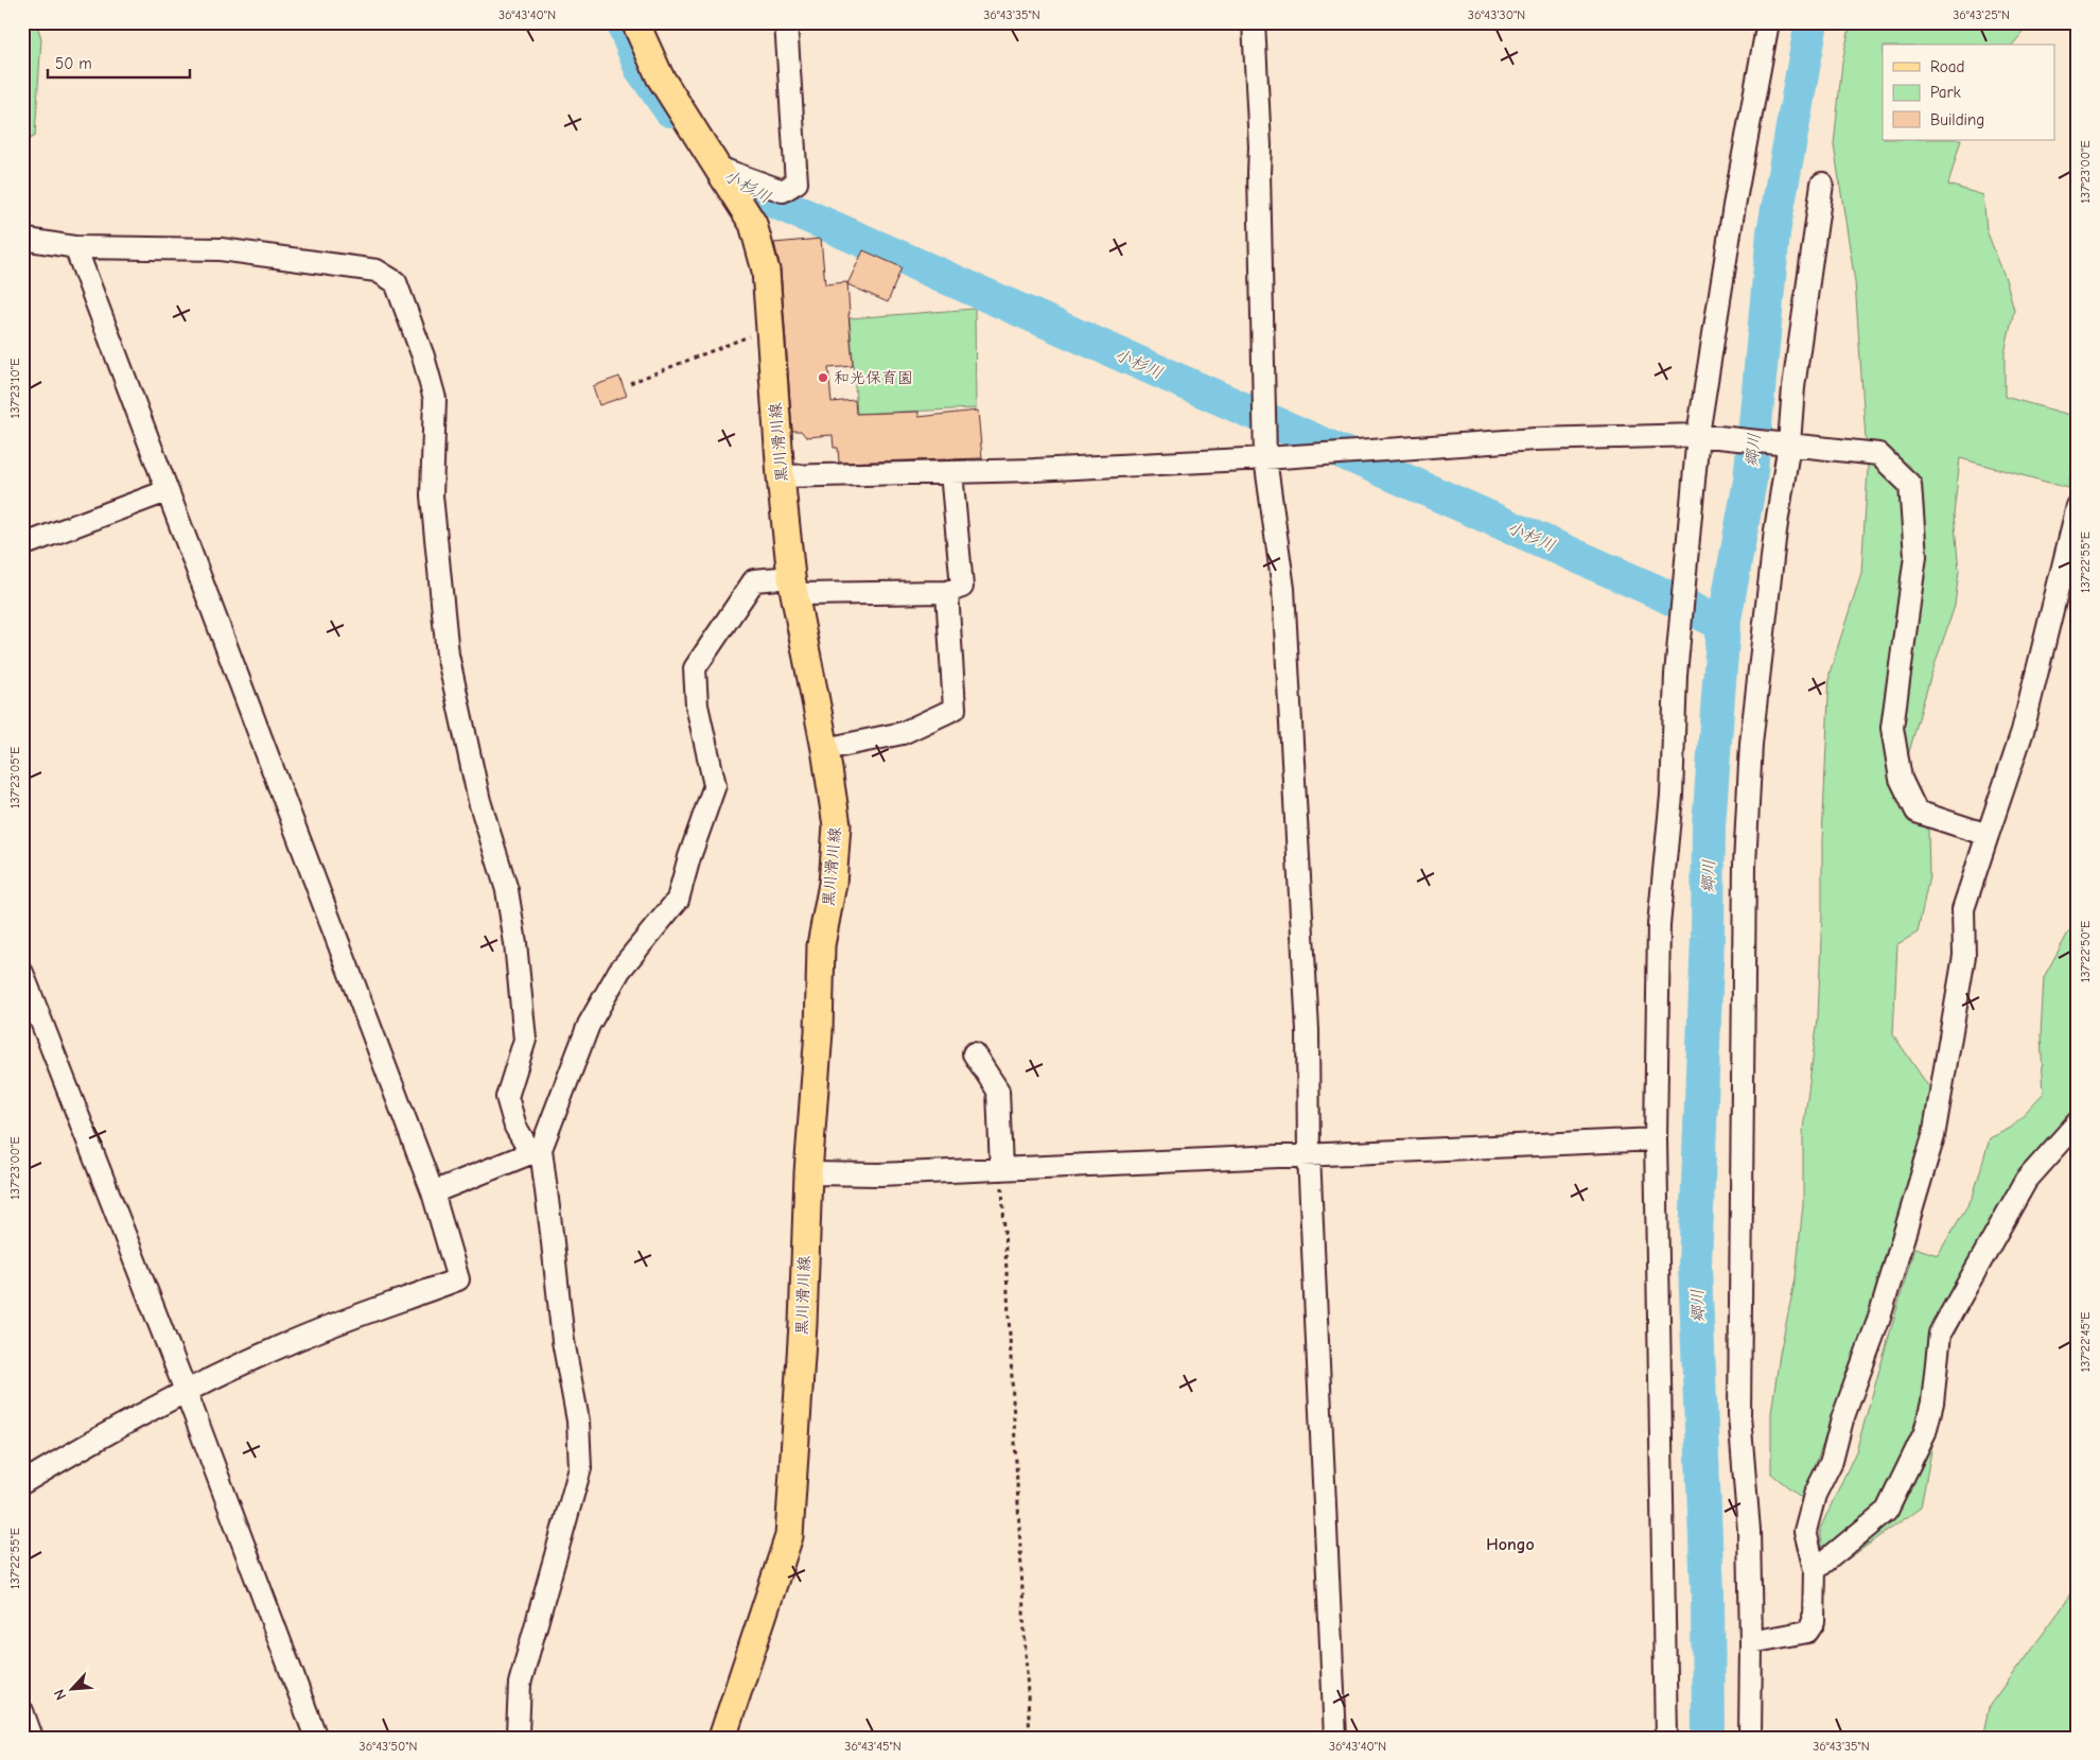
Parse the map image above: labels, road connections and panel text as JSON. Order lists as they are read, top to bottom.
{
  "streets": {
    "main road": ["黒川滑川線"]
  },
  "districts": ["Hongo"],
  "water": ["小杉川", "郷川"],
  "places": ["和光保育園"],
  "legend": ["Road", "Park", "Building"],
  "scale_bar": "50 m",
  "north": "bottom left",
  "coordinates": [
    "36°43'40\"N",
    "36°43'35\"N",
    "36°43'30\"N",
    "36°43'25\"N",
    "137°23'00\"E",
    "137°23'10\"E",
    "137°22'55\"E",
    "137°23'05\"E",
    "137°22'50\"E",
    "137°22'45\"E",
    "36°43'50\"N",
    "36°43'45\"N"
  ]
}
